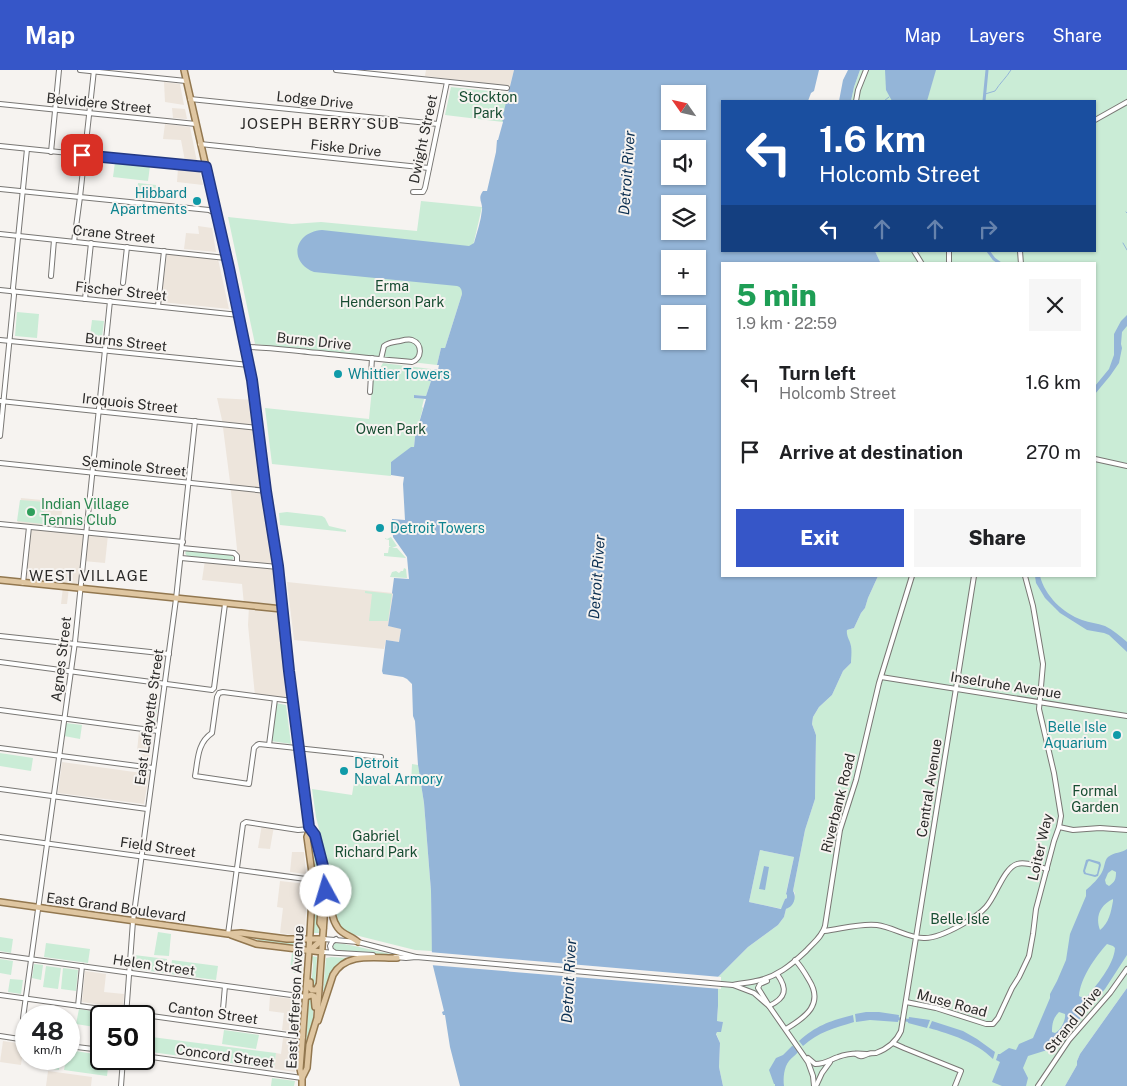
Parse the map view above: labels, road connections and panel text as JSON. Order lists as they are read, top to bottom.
{
  "streets": {
    "main road": ["East Grand Boulevard", "East Jefferson Avenue"],
    "street": [
      "Lodge Drive",
      "Belvidere Street",
      "Dwight Street",
      "Fiske Drive",
      "Crane Street",
      "Fischer Street",
      "Burns Drive",
      "Burns Street",
      "Iroquois Street",
      "Seminole Street",
      "Agnes Street",
      "Inselruhe Avenue",
      "East Lafayette Street",
      "Central Avenue",
      "Riverbank Road",
      "Field Street",
      "Loiter Way",
      "Helen Street",
      "Muse Road",
      "Canton Street",
      "Strand Drive",
      "Concord Street"
    ]
  },
  "crossings": [
    ["Lodge Drive", "Dwight Street"],
    ["Lodge Drive", "East Jefferson Avenue"],
    ["Belvidere Street", "East Jefferson Avenue"],
    ["Dwight Street", "Fiske Drive"],
    ["Fiske Drive", "East Jefferson Avenue"],
    ["Crane Street", "East Jefferson Avenue"],
    ["Fischer Street", "Agnes Street"],
    ["Fischer Street", "East Jefferson Avenue"],
    ["Burns Drive", "East Jefferson Avenue"],
    ["Burns Street", "Agnes Street"],
    ["Burns Street", "East Jefferson Avenue"],
    ["Iroquois Street", "Agnes Street"],
    ["Iroquois Street", "East Lafayette Street"],
    ["Iroquois Street", "East Jefferson Avenue"],
    ["Seminole Street", "Agnes Street"],
    ["Seminole Street", "East Lafayette Street"],
    ["Seminole Street", "East Jefferson Avenue"],
    ["Agnes Street", "Field Street"],
    ["Agnes Street", "East Grand Boulevard"],
    ["Agnes Street", "Helen Street"],
    ["Agnes Street", "Canton Street"],
    ["Inselruhe Avenue", "Central Avenue"],
    ["Inselruhe Avenue", "Riverbank Road"],
    ["Inselruhe Avenue", "Loiter Way"],
    ["East Lafayette Street", "Field Street"],
    ["East Lafayette Street", "East Grand Boulevard"],
    ["East Lafayette Street", "Helen Street"],
    ["Central Avenue", "Muse Road"],
    ["Field Street", "East Jefferson Avenue"],
    ["Loiter Way", "Muse Road"],
    ["East Grand Boulevard", "East Jefferson Avenue"],
    ["Helen Street", "East Jefferson Avenue"],
    ["East Jefferson Avenue", "Canton Street"],
    ["East Jefferson Avenue", "Concord Street"]
  ],
  "districts": ["JOSEPH BERRY SUB", "WEST VILLAGE"],
  "water": ["Detroit River"],
  "parks": [
    "Stockton Park",
    "Erma Henderson Park",
    "Owen Park",
    "Formal Garden",
    "Gabriel Richard Park",
    "Belle Isle"
  ],
  "places": [
    "Hibbard Apartments",
    "Whittier Towers",
    "Indian Village Tennis Club",
    "Detroit Towers",
    "Belle Isle Aquarium",
    "Detroit Naval Armory"
  ],
  "north": "top left",
  "page": {
    "header": "Map",
    "nav": ["Map", "Layers", "Share"],
    "map_buttons": ["+", "−"],
    "turn": ["1.6 km", "Holcomb Street"],
    "heading": ["5 min", "1.9 km · 22:59"],
    "list": [
      {
        "name": "Turn left",
        "note": "Holcomb Street",
        "value": "1.6 km"
      },
      {
        "name": "Arrive at destination",
        "value": "270 m"
      }
    ],
    "buttons": ["Exit", "Share"],
    "speed": "48 km/h",
    "limit": "50"
  }
}
